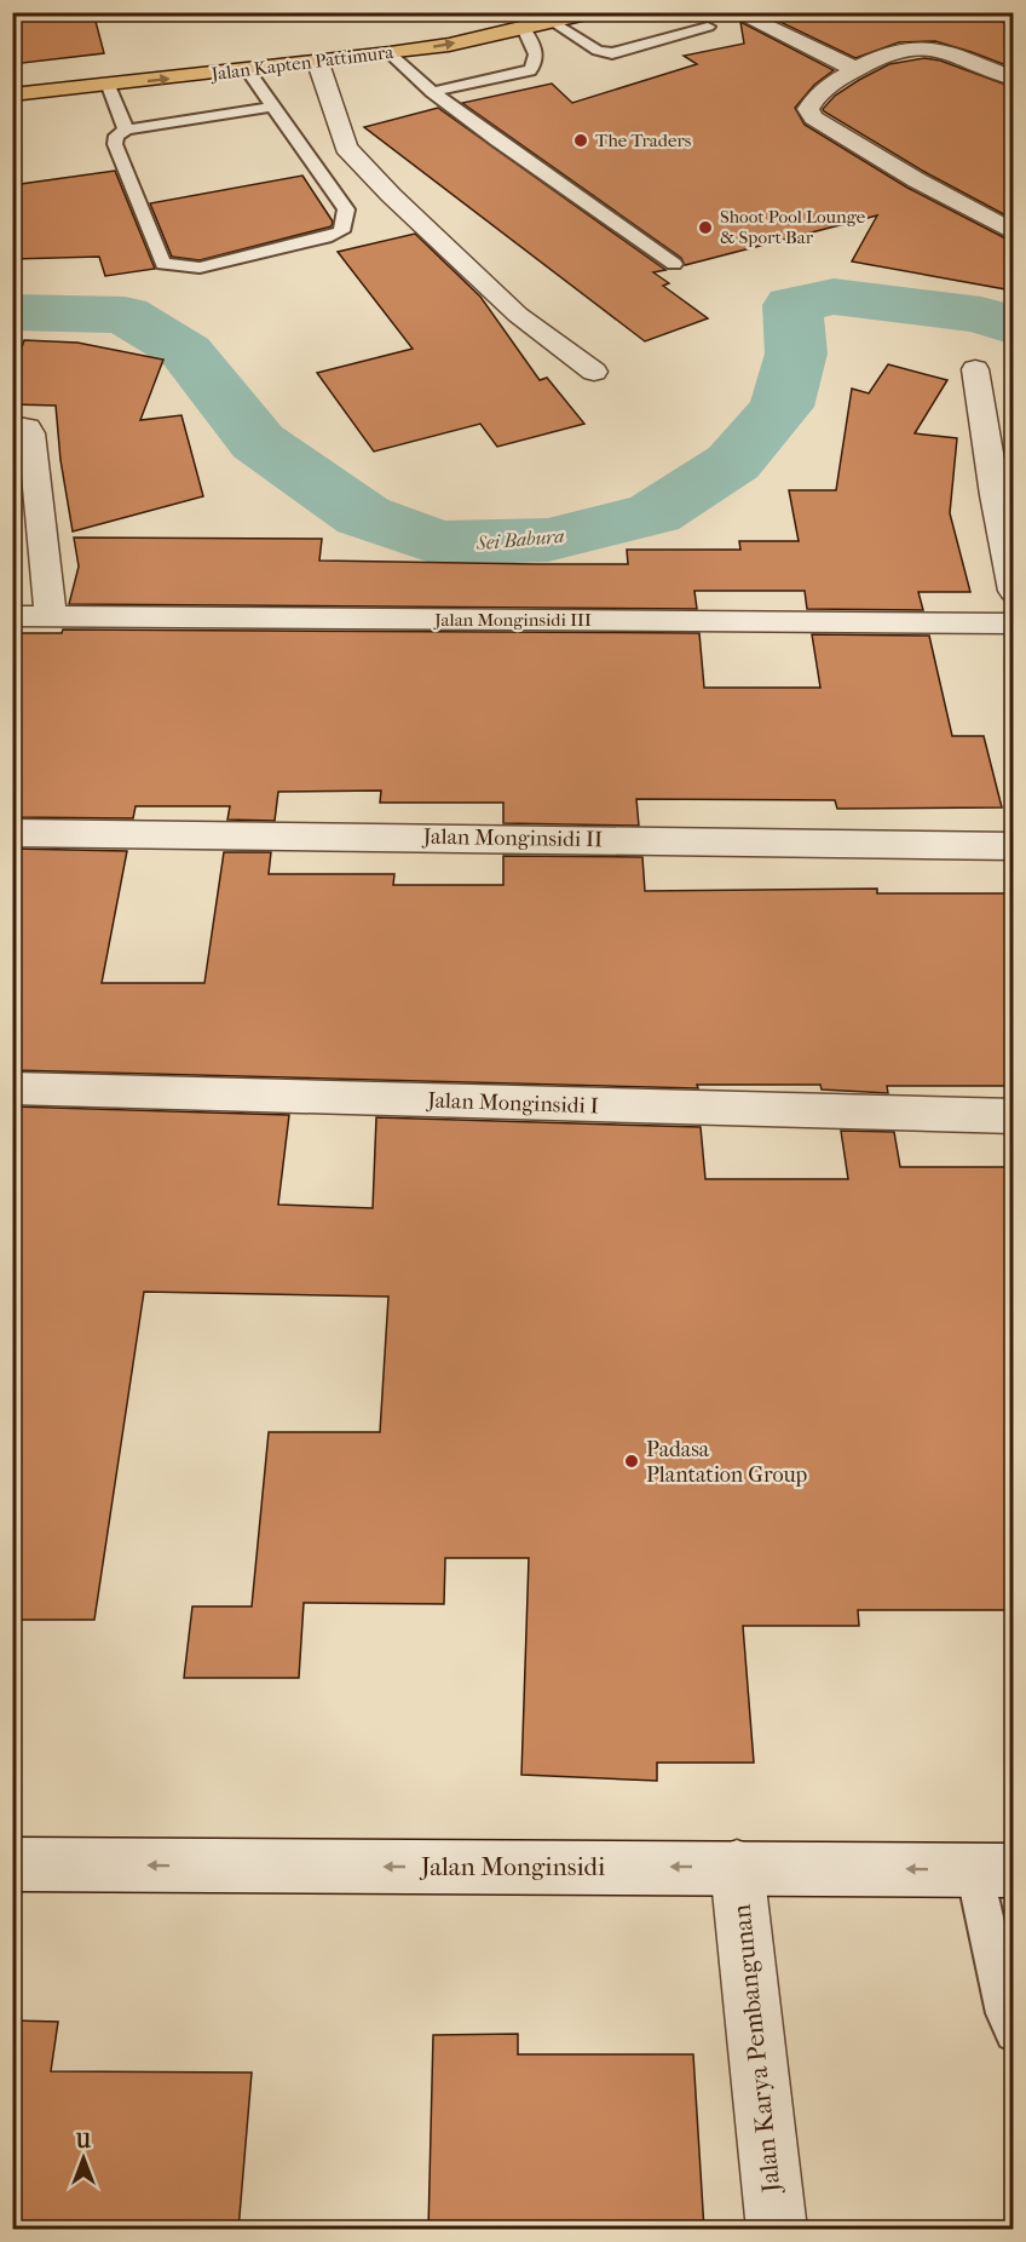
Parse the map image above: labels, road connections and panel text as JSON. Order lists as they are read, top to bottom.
{
  "streets": {
    "main road": ["Jalan Kapten Pattimura"],
    "street": [
      "Jalan Monginsidi III",
      "Jalan Monginsidi II",
      "Jalan Monginsidi I",
      "Jalan Monginsidi",
      "Jalan Karya Pembangunan"
    ]
  },
  "crossings": [
    ["Jalan Monginsidi", "Jalan Karya Pembangunan"]
  ],
  "one_way": ["Jalan Kapten Pattimura", "Jalan Monginsidi"],
  "water": ["Sei Babura"],
  "places": ["The Traders", "Shoot Pool Lounge & Sport Bar", "Padasa Plantation Group"],
  "north": "top"
}
